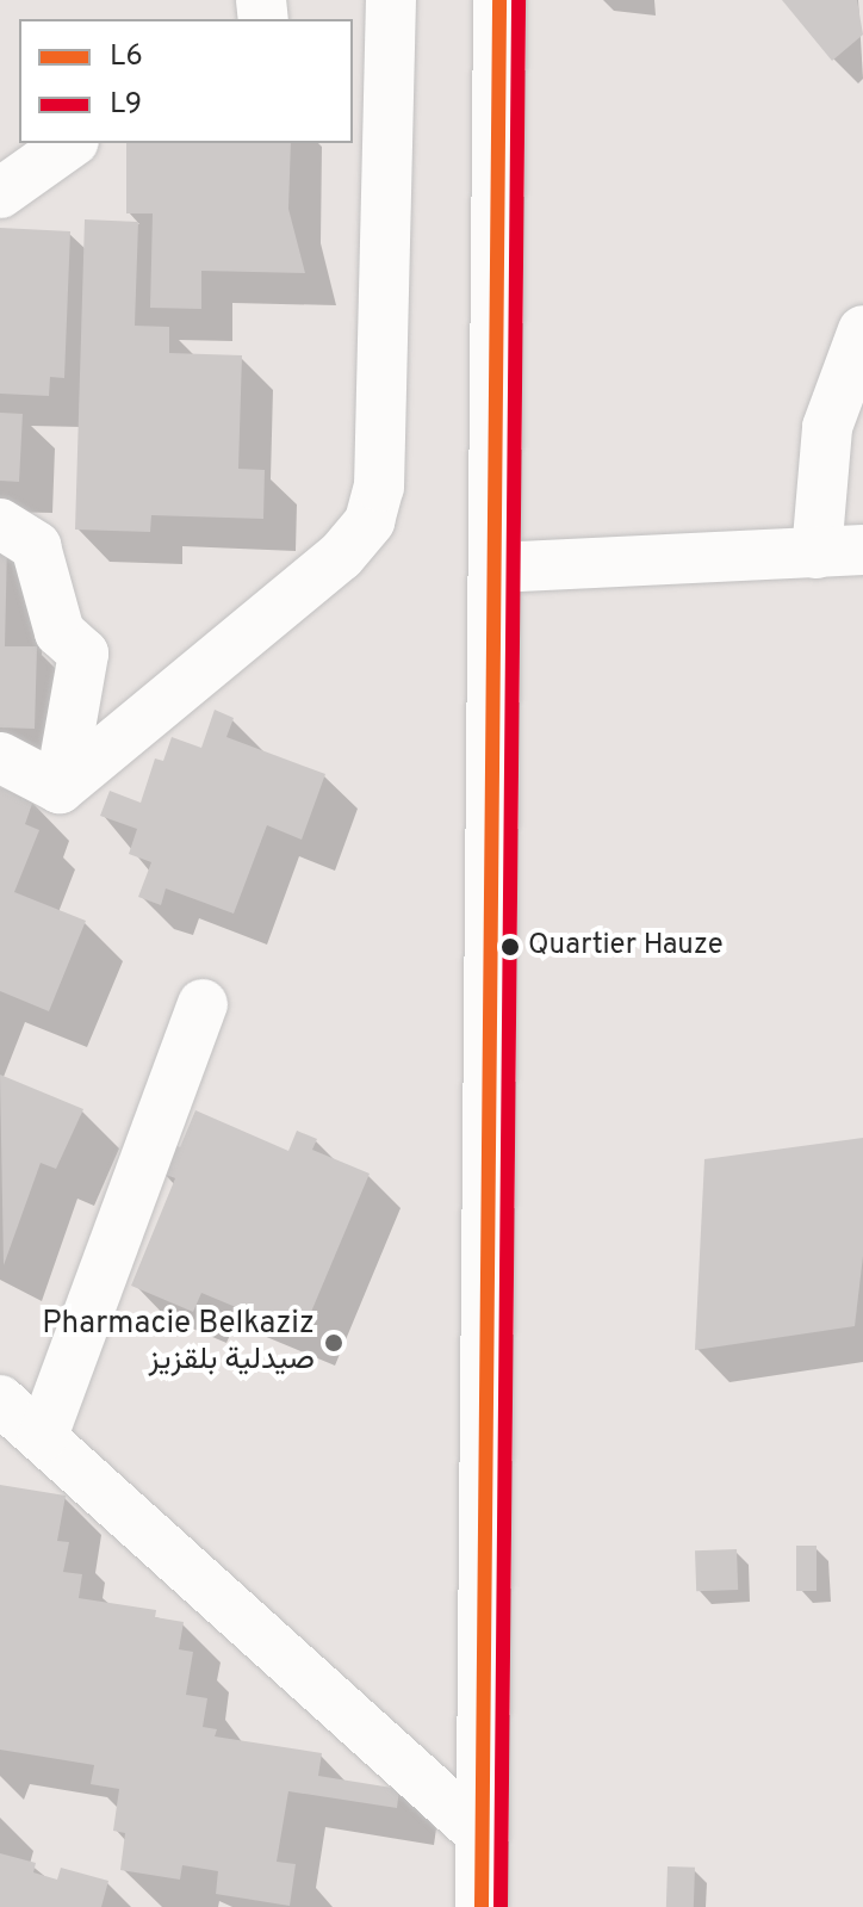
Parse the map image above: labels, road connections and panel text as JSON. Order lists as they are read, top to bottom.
{
  "places": ["Quartier Hauze", "Pharmacie Belkaziz صيدلية بلقزيز"],
  "lines": ["transit line L6", "transit line L9"],
  "legend": ["L6", "L9"]
}
